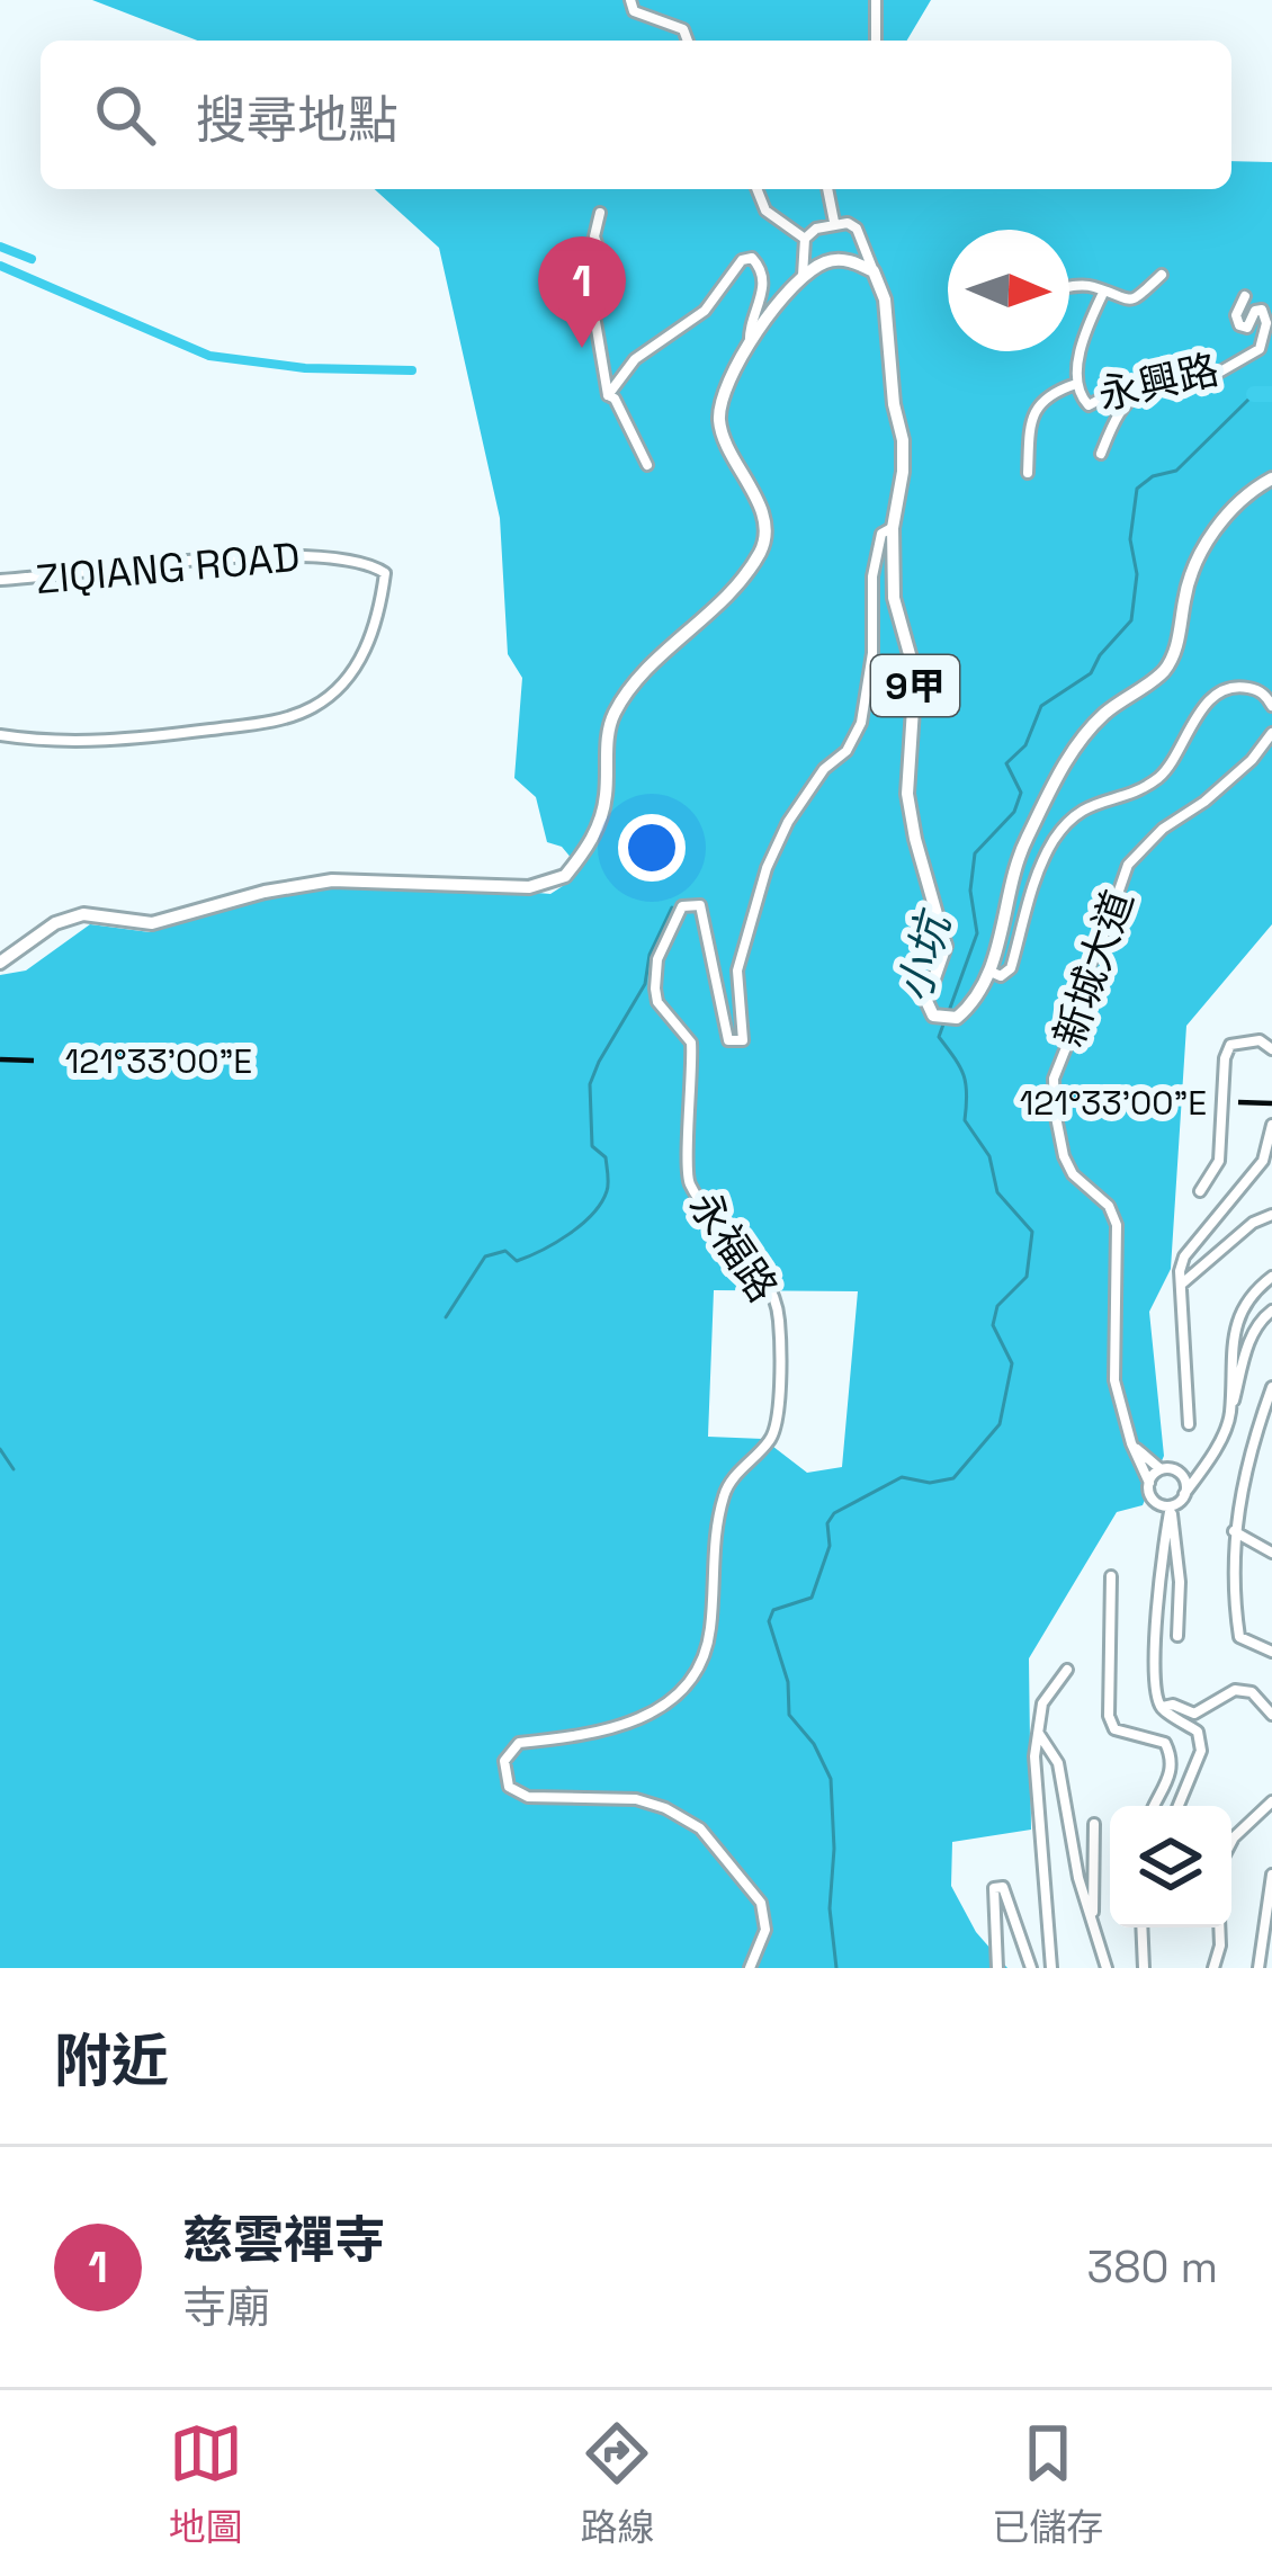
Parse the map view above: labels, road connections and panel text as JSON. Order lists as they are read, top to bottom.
{
  "streets": {
    "main road": ["9甲"],
    "street": [
      "永興路",
      "ZIQIANG ROAD",
      "新城大道",
      "永福路"
    ]
  },
  "crossings": [
    ["9甲", "新城大道"],
    ["9甲", "永福路"]
  ],
  "water": ["小坑"],
  "north": "right",
  "page": {
    "search": "搜尋地點",
    "pins": "1",
    "heading": "附近",
    "list": [
      {
        "mark": "1",
        "name": "慈雲禪寺",
        "note": "寺廟",
        "value": "380 m"
      }
    ],
    "nav": ["地圖", "路線", "已儲存"]
  },
  "coordinates": ["121°33'00\"E"]
}
